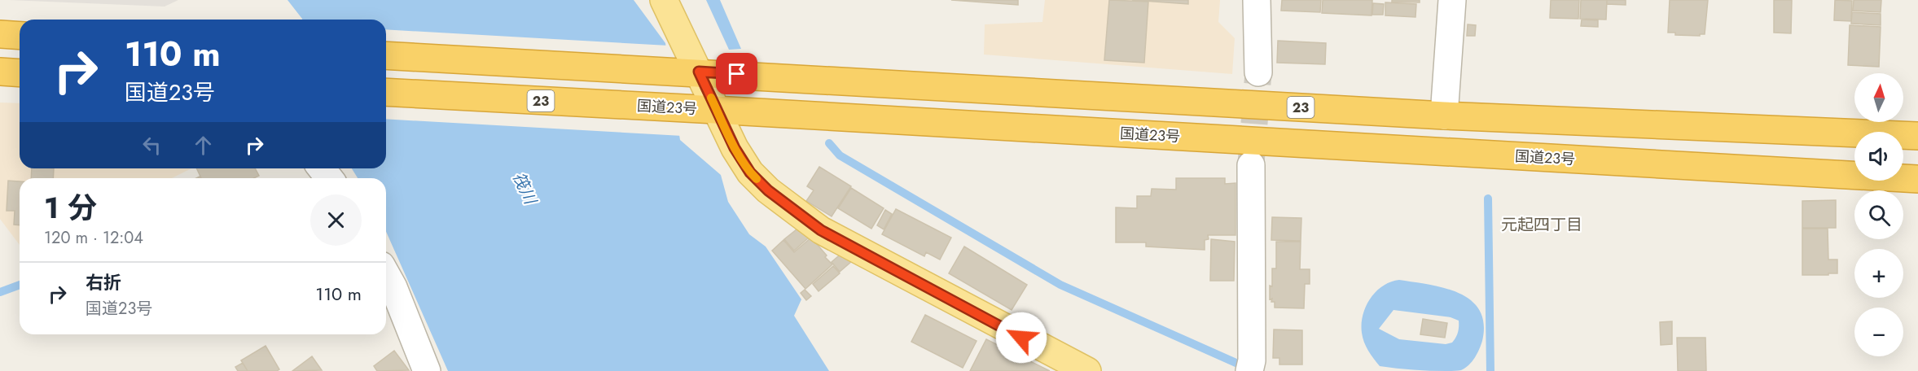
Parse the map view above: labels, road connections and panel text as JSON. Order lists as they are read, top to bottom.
{
  "streets": {
    "highway": ["23", "国道23号"]
  },
  "districts": ["元起四丁目"],
  "water": ["筏川"],
  "north": "top",
  "page": {
    "turn": ["110 m", "国道23号"],
    "map_buttons": ["+", "−"],
    "heading": ["1 分", "120 m · 12:04"],
    "list": [
      {
        "name": "右折",
        "note": "国道23号",
        "value": "110 m"
      }
    ]
  }
}
